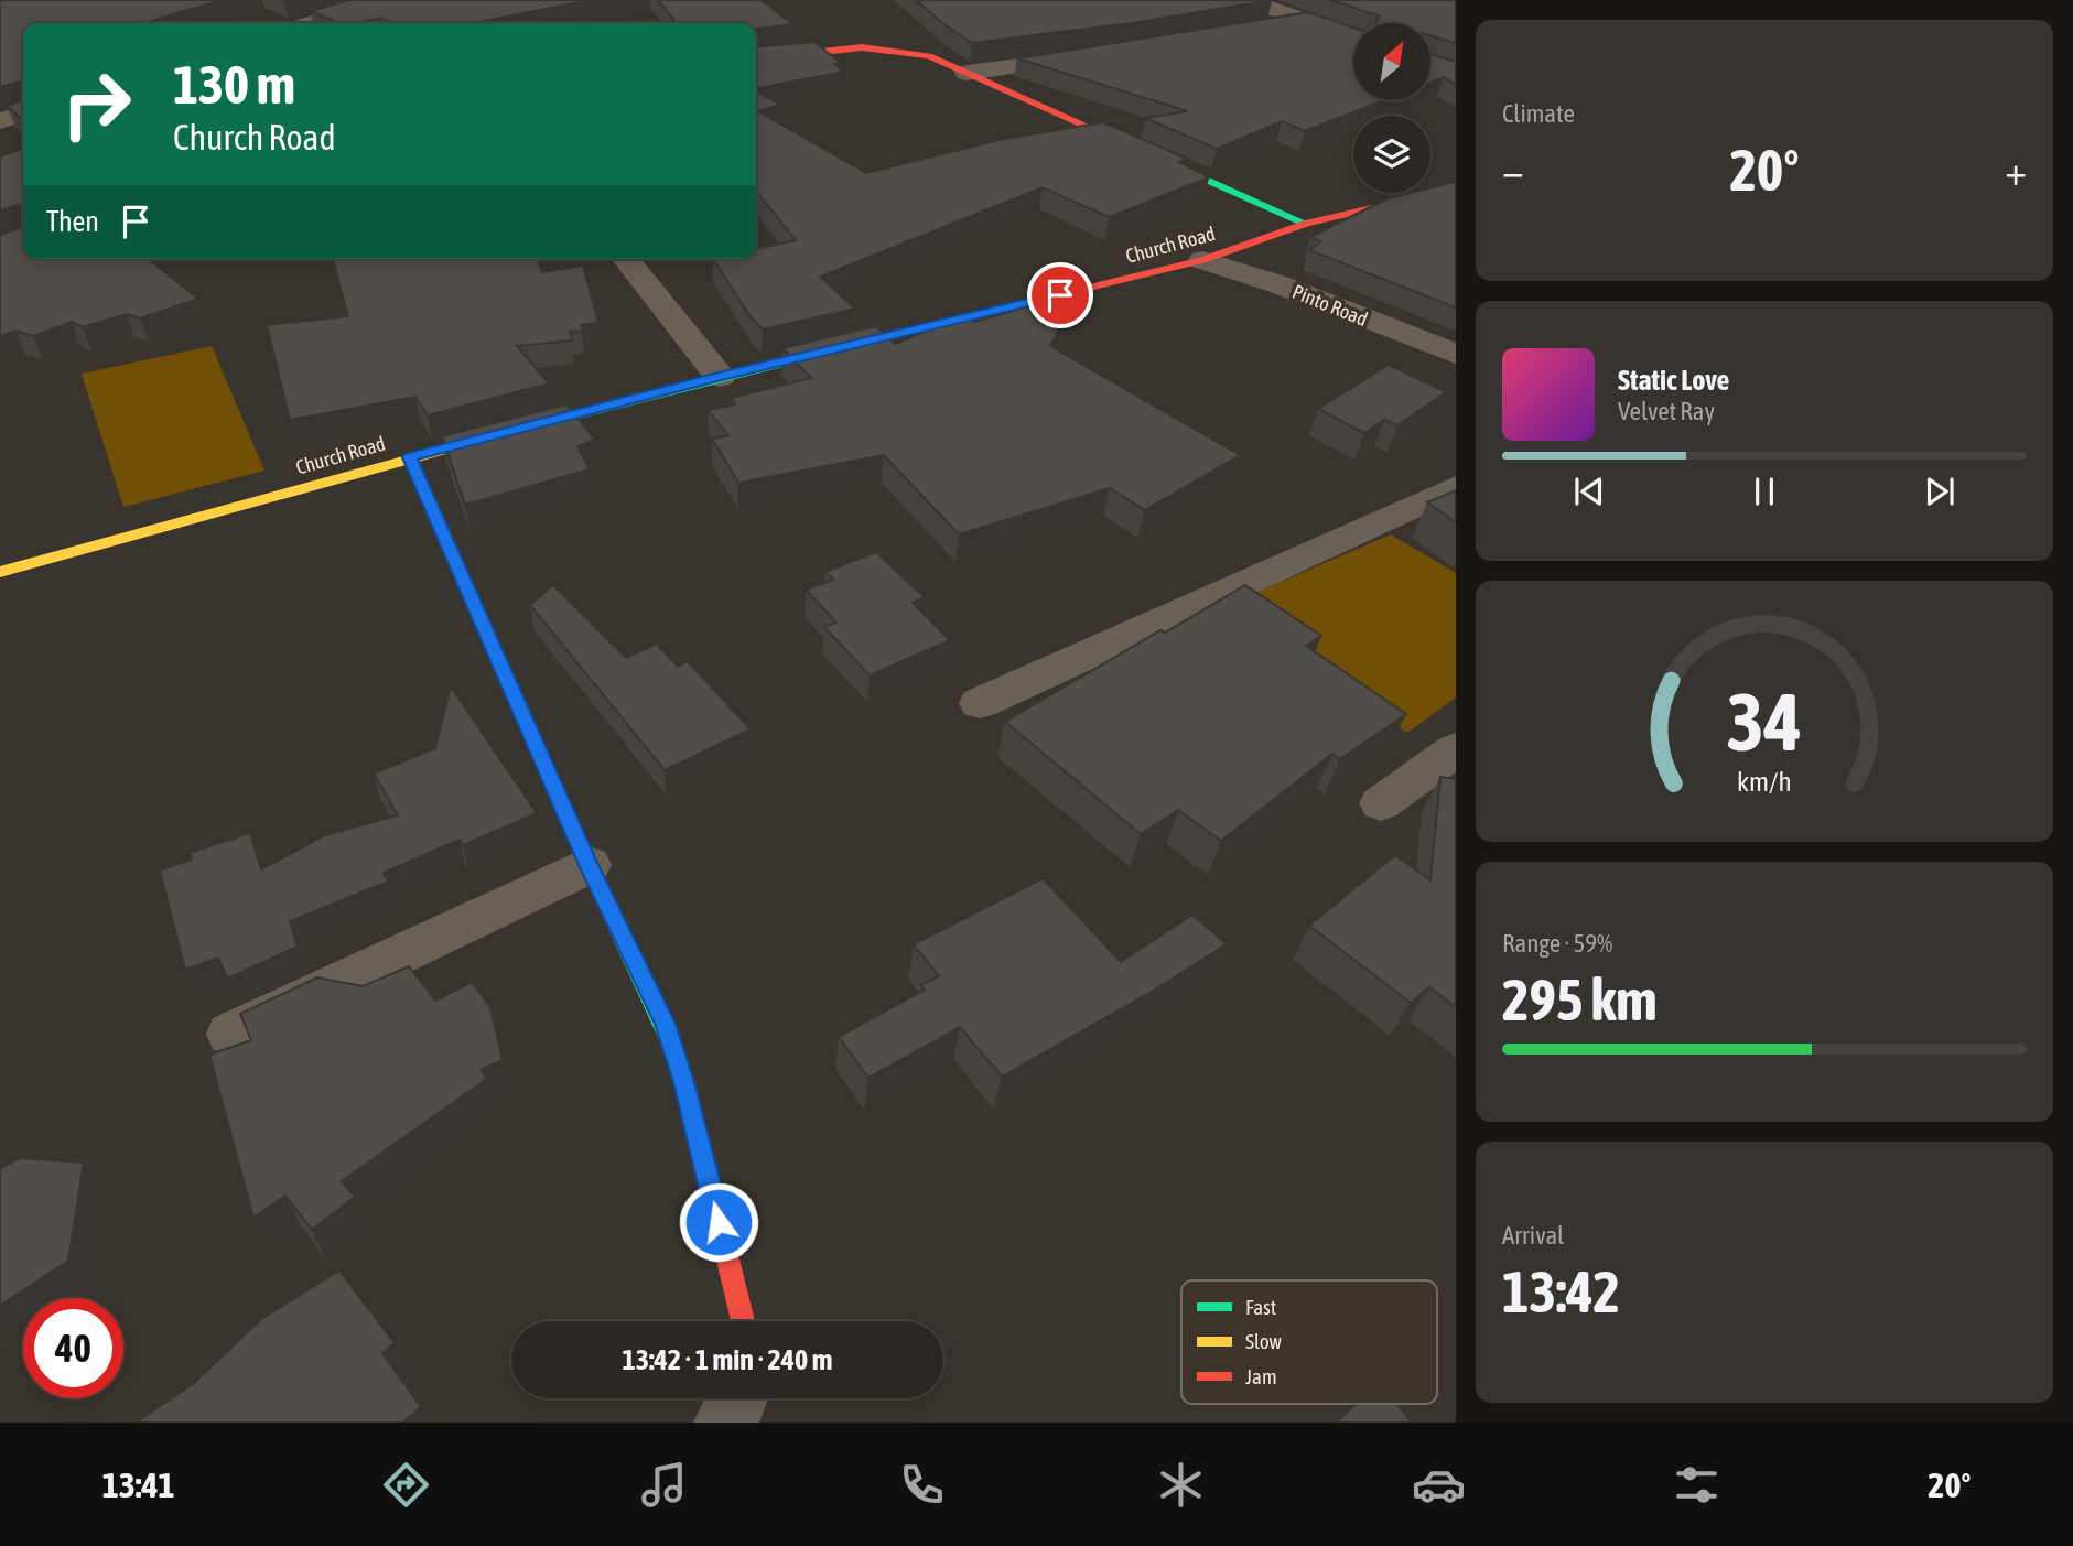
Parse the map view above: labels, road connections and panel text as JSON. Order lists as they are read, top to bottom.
{
  "streets": {
    "street": ["Church Road", "Pinto Road"]
  },
  "crossings": [
    ["Church Road", "Pinto Road"]
  ],
  "legend": ["Fast", "Slow", "Jam"],
  "north": "top right",
  "page": {
    "tile": [
      "Climate",
      ["Range · 59%", "295 km"],
      ["Arrival", "13:42"]
    ],
    "turn": ["130 m", "Church Road"],
    "heat": ["−", "20°", "+"],
    "then": "Then",
    "song": ["Static Love", "Velvet Ray"],
    "limit": "40",
    "trip": "13:42 · 1 min · 240 m",
    "tabs": ["13:41", "20°"],
    "gauge": ["34", "km/h"]
  }
}
